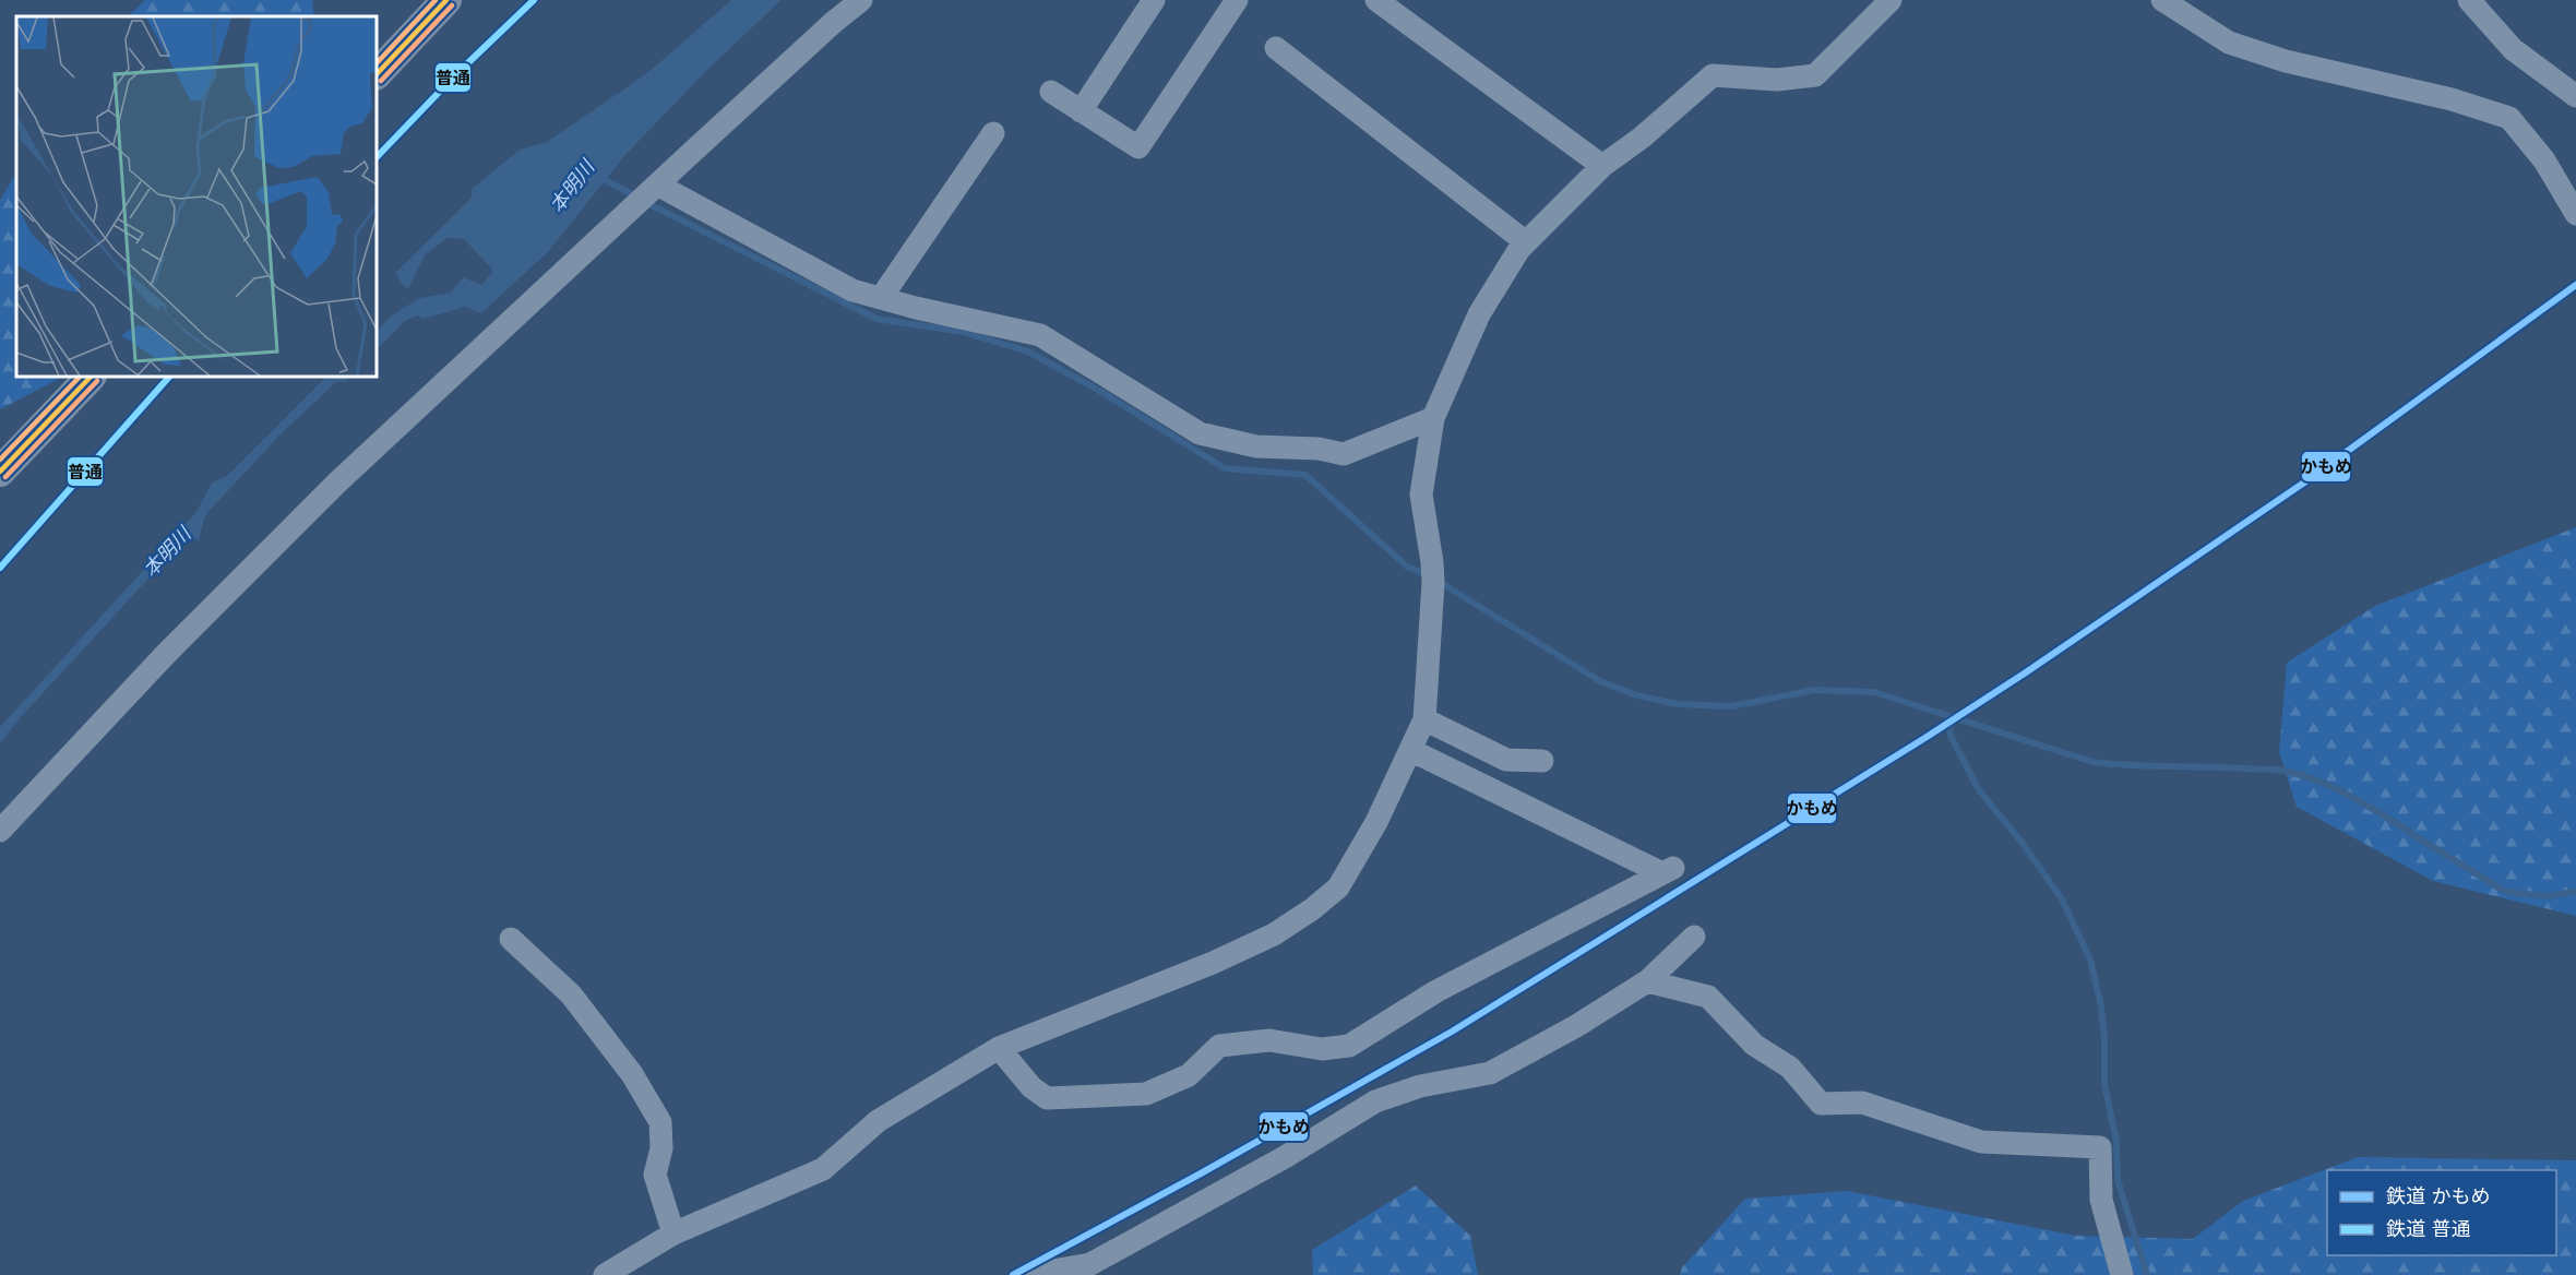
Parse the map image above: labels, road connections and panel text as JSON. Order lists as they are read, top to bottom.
{
  "water": ["本明川"],
  "lines": ["rail line 普通", "rail line かもめ"],
  "legend": ["鉄道 かもめ", "鉄道 普通"]
}
